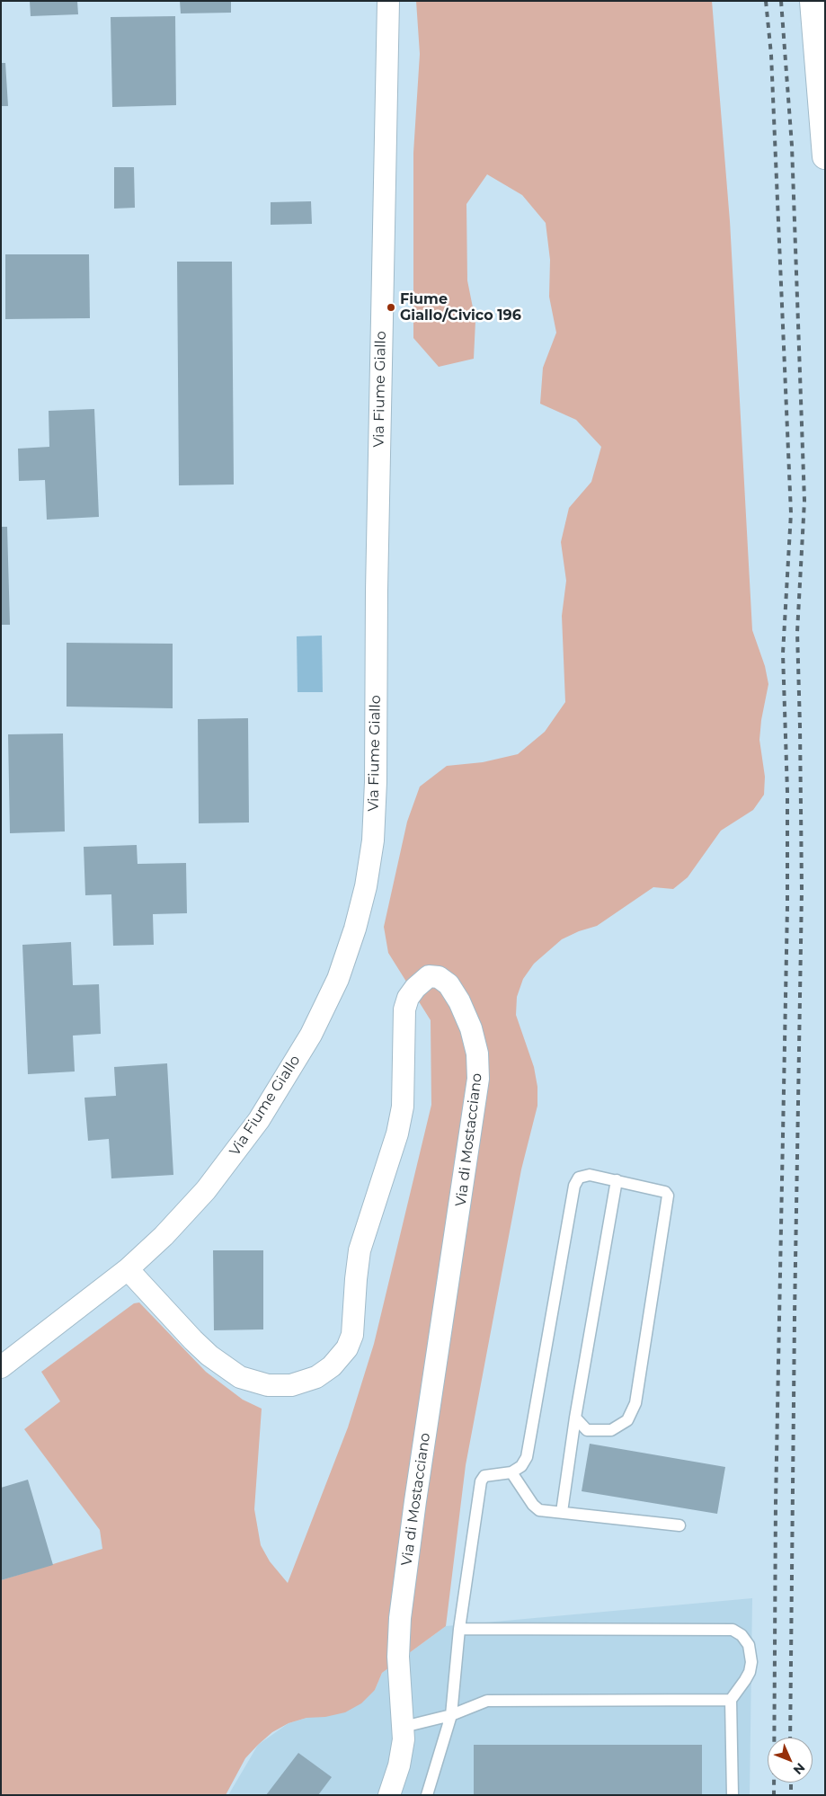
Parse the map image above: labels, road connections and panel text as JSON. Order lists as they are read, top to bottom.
{
  "streets": {
    "street": ["Via Fiume Giallo", "Via di Mostacciano"]
  },
  "crossings": [
    ["Via Fiume Giallo", "Via di Mostacciano"]
  ],
  "places": ["Fiume Giallo/Civico 196"],
  "north": "bottom right"
}
